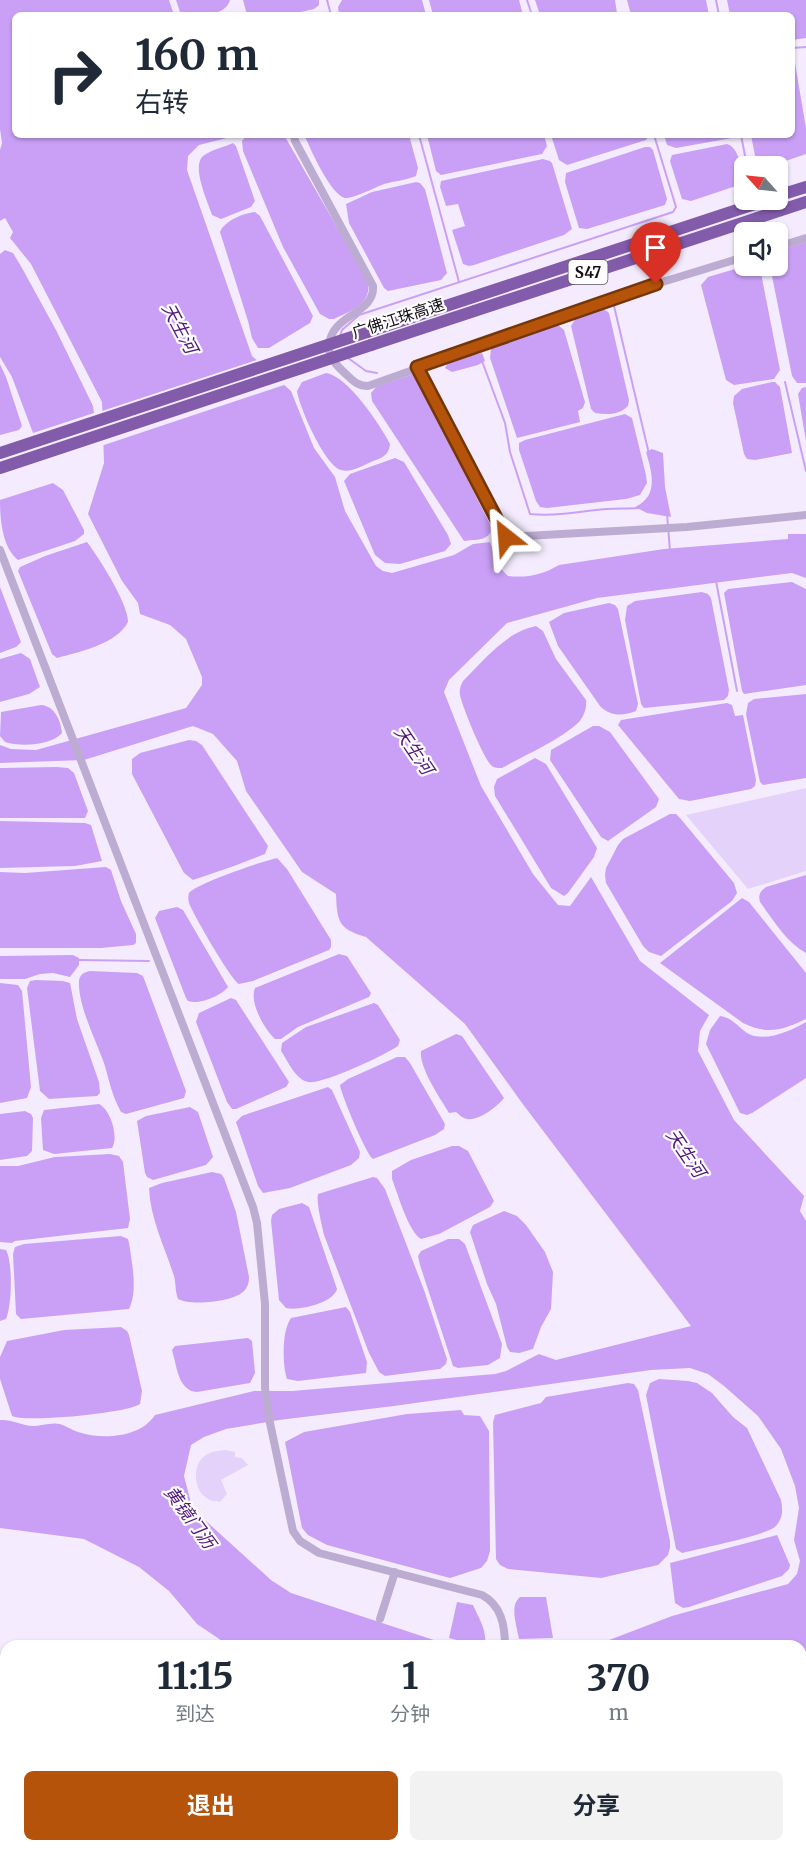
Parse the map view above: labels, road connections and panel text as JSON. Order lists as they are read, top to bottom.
{
  "streets": {
    "highway": ["S47", "广佛江珠高速"]
  },
  "water": ["天生河", "黄镜门沥"],
  "north": "top left",
  "page": {
    "turn": ["160 m", "右转"],
    "eta": [
      "11:15",
      "到达",
      "1",
      "分钟",
      "370",
      "m"
    ],
    "buttons": ["退出", "分享"]
  }
}
